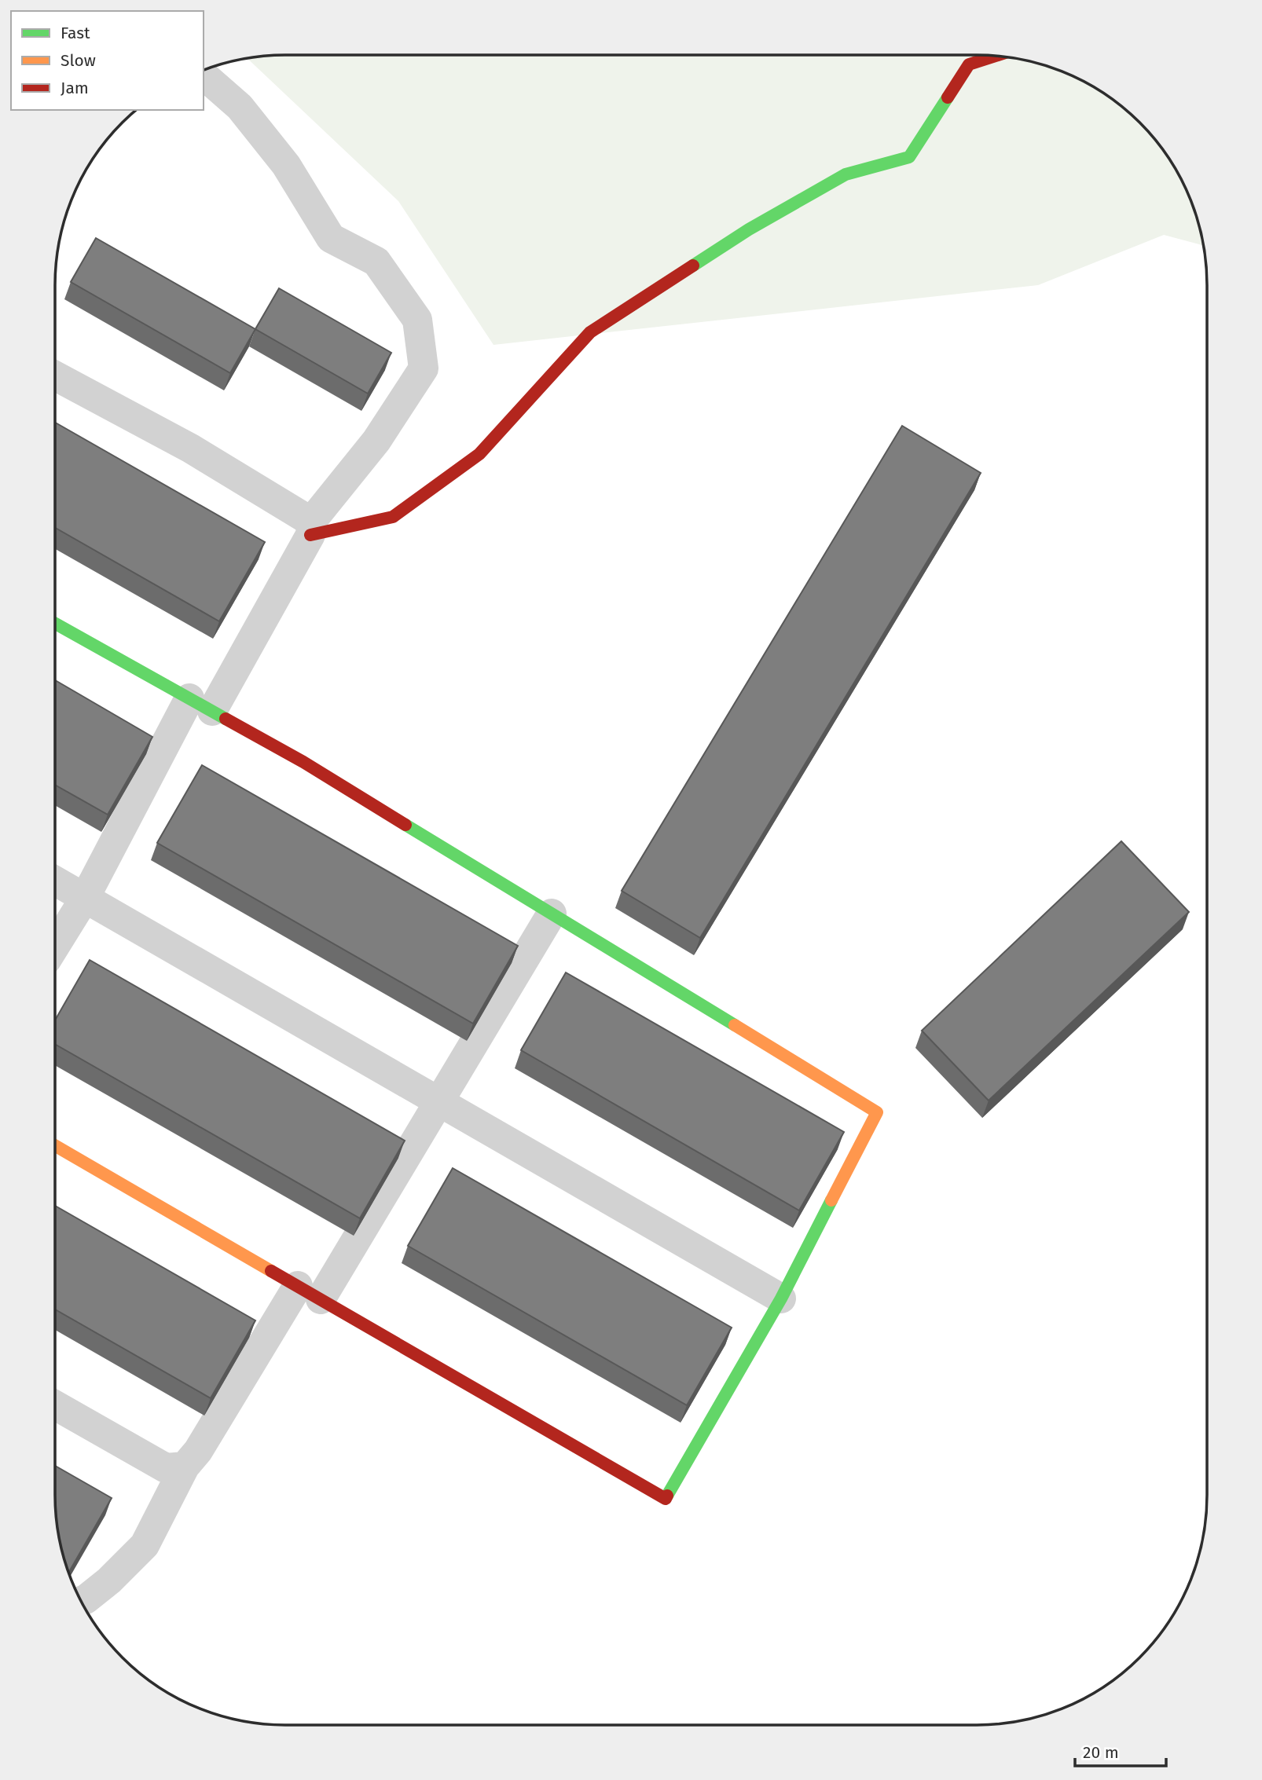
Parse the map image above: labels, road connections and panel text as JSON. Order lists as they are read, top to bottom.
{
  "legend": ["Fast", "Slow", "Jam"],
  "scale_bar": "20 m"
}
